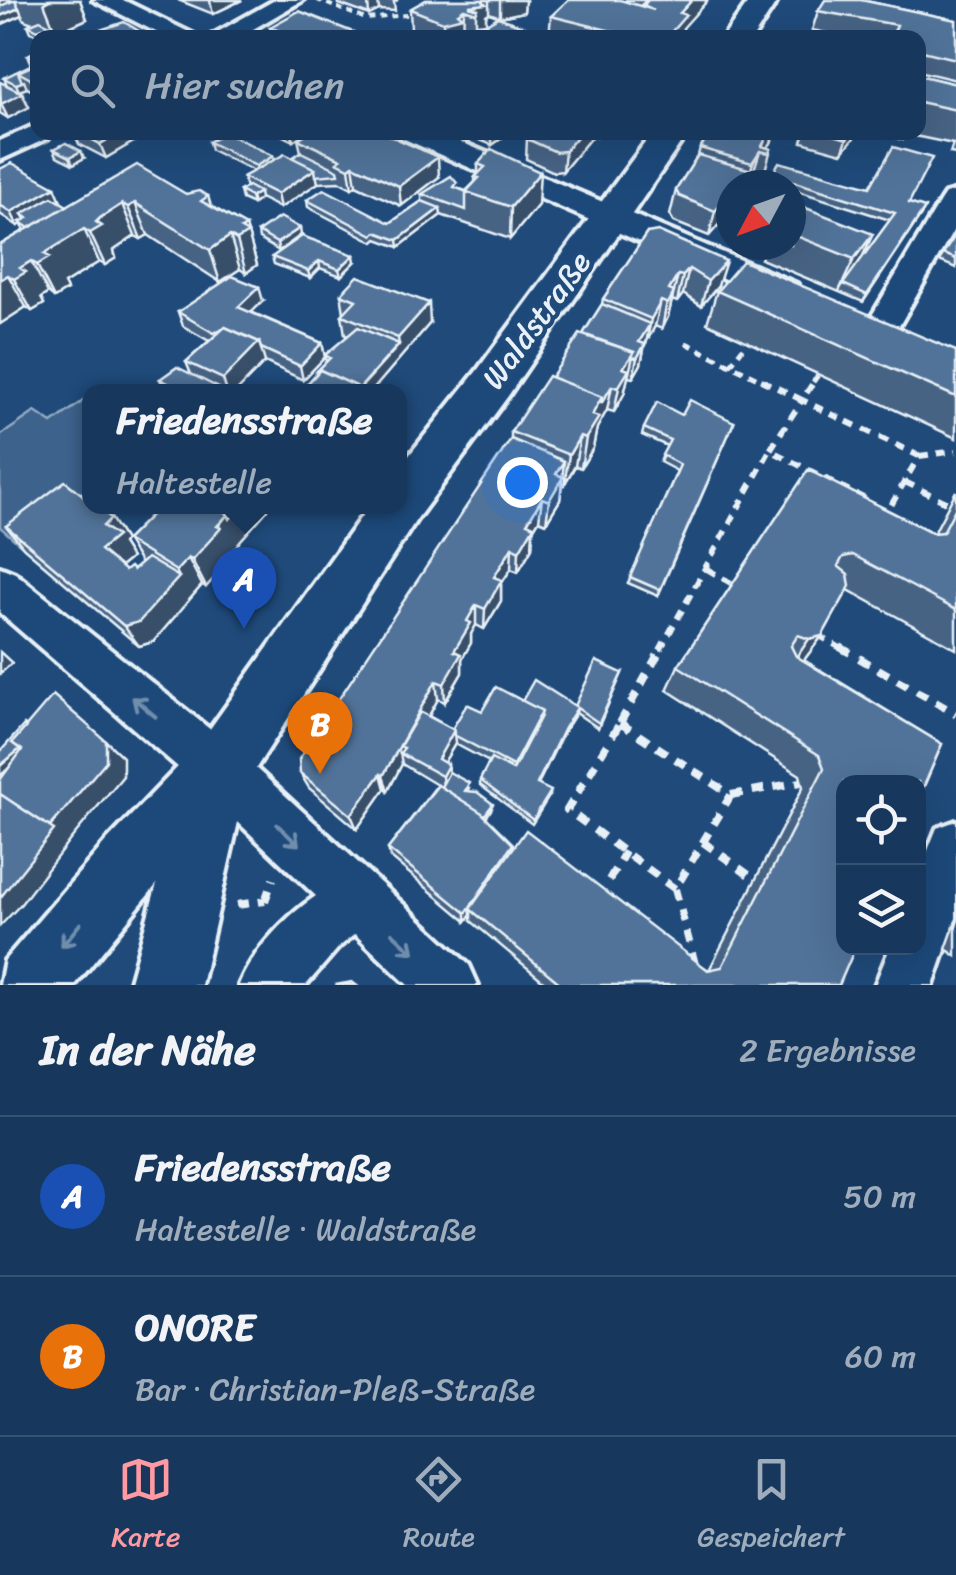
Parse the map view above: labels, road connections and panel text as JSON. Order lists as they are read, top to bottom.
{
  "streets": {
    "main road": ["Waldstraße"]
  },
  "north": "bottom left",
  "page": {
    "search": "Hier suchen",
    "popup": ["Friedensstraße", "Haltestelle"],
    "pins": ["A", "B"],
    "heading": ["In der Nähe", "2 Ergebnisse"],
    "list": [
      {
        "mark": "A",
        "name": "Friedensstraße",
        "note": "Haltestelle · Waldstraße",
        "value": "50 m"
      },
      {
        "mark": "B",
        "name": "ONORE",
        "note": "Bar · Christian-Pleß-Straße",
        "value": "60 m"
      }
    ],
    "nav": ["Karte", "Route", "Gespeichert"]
  }
}
